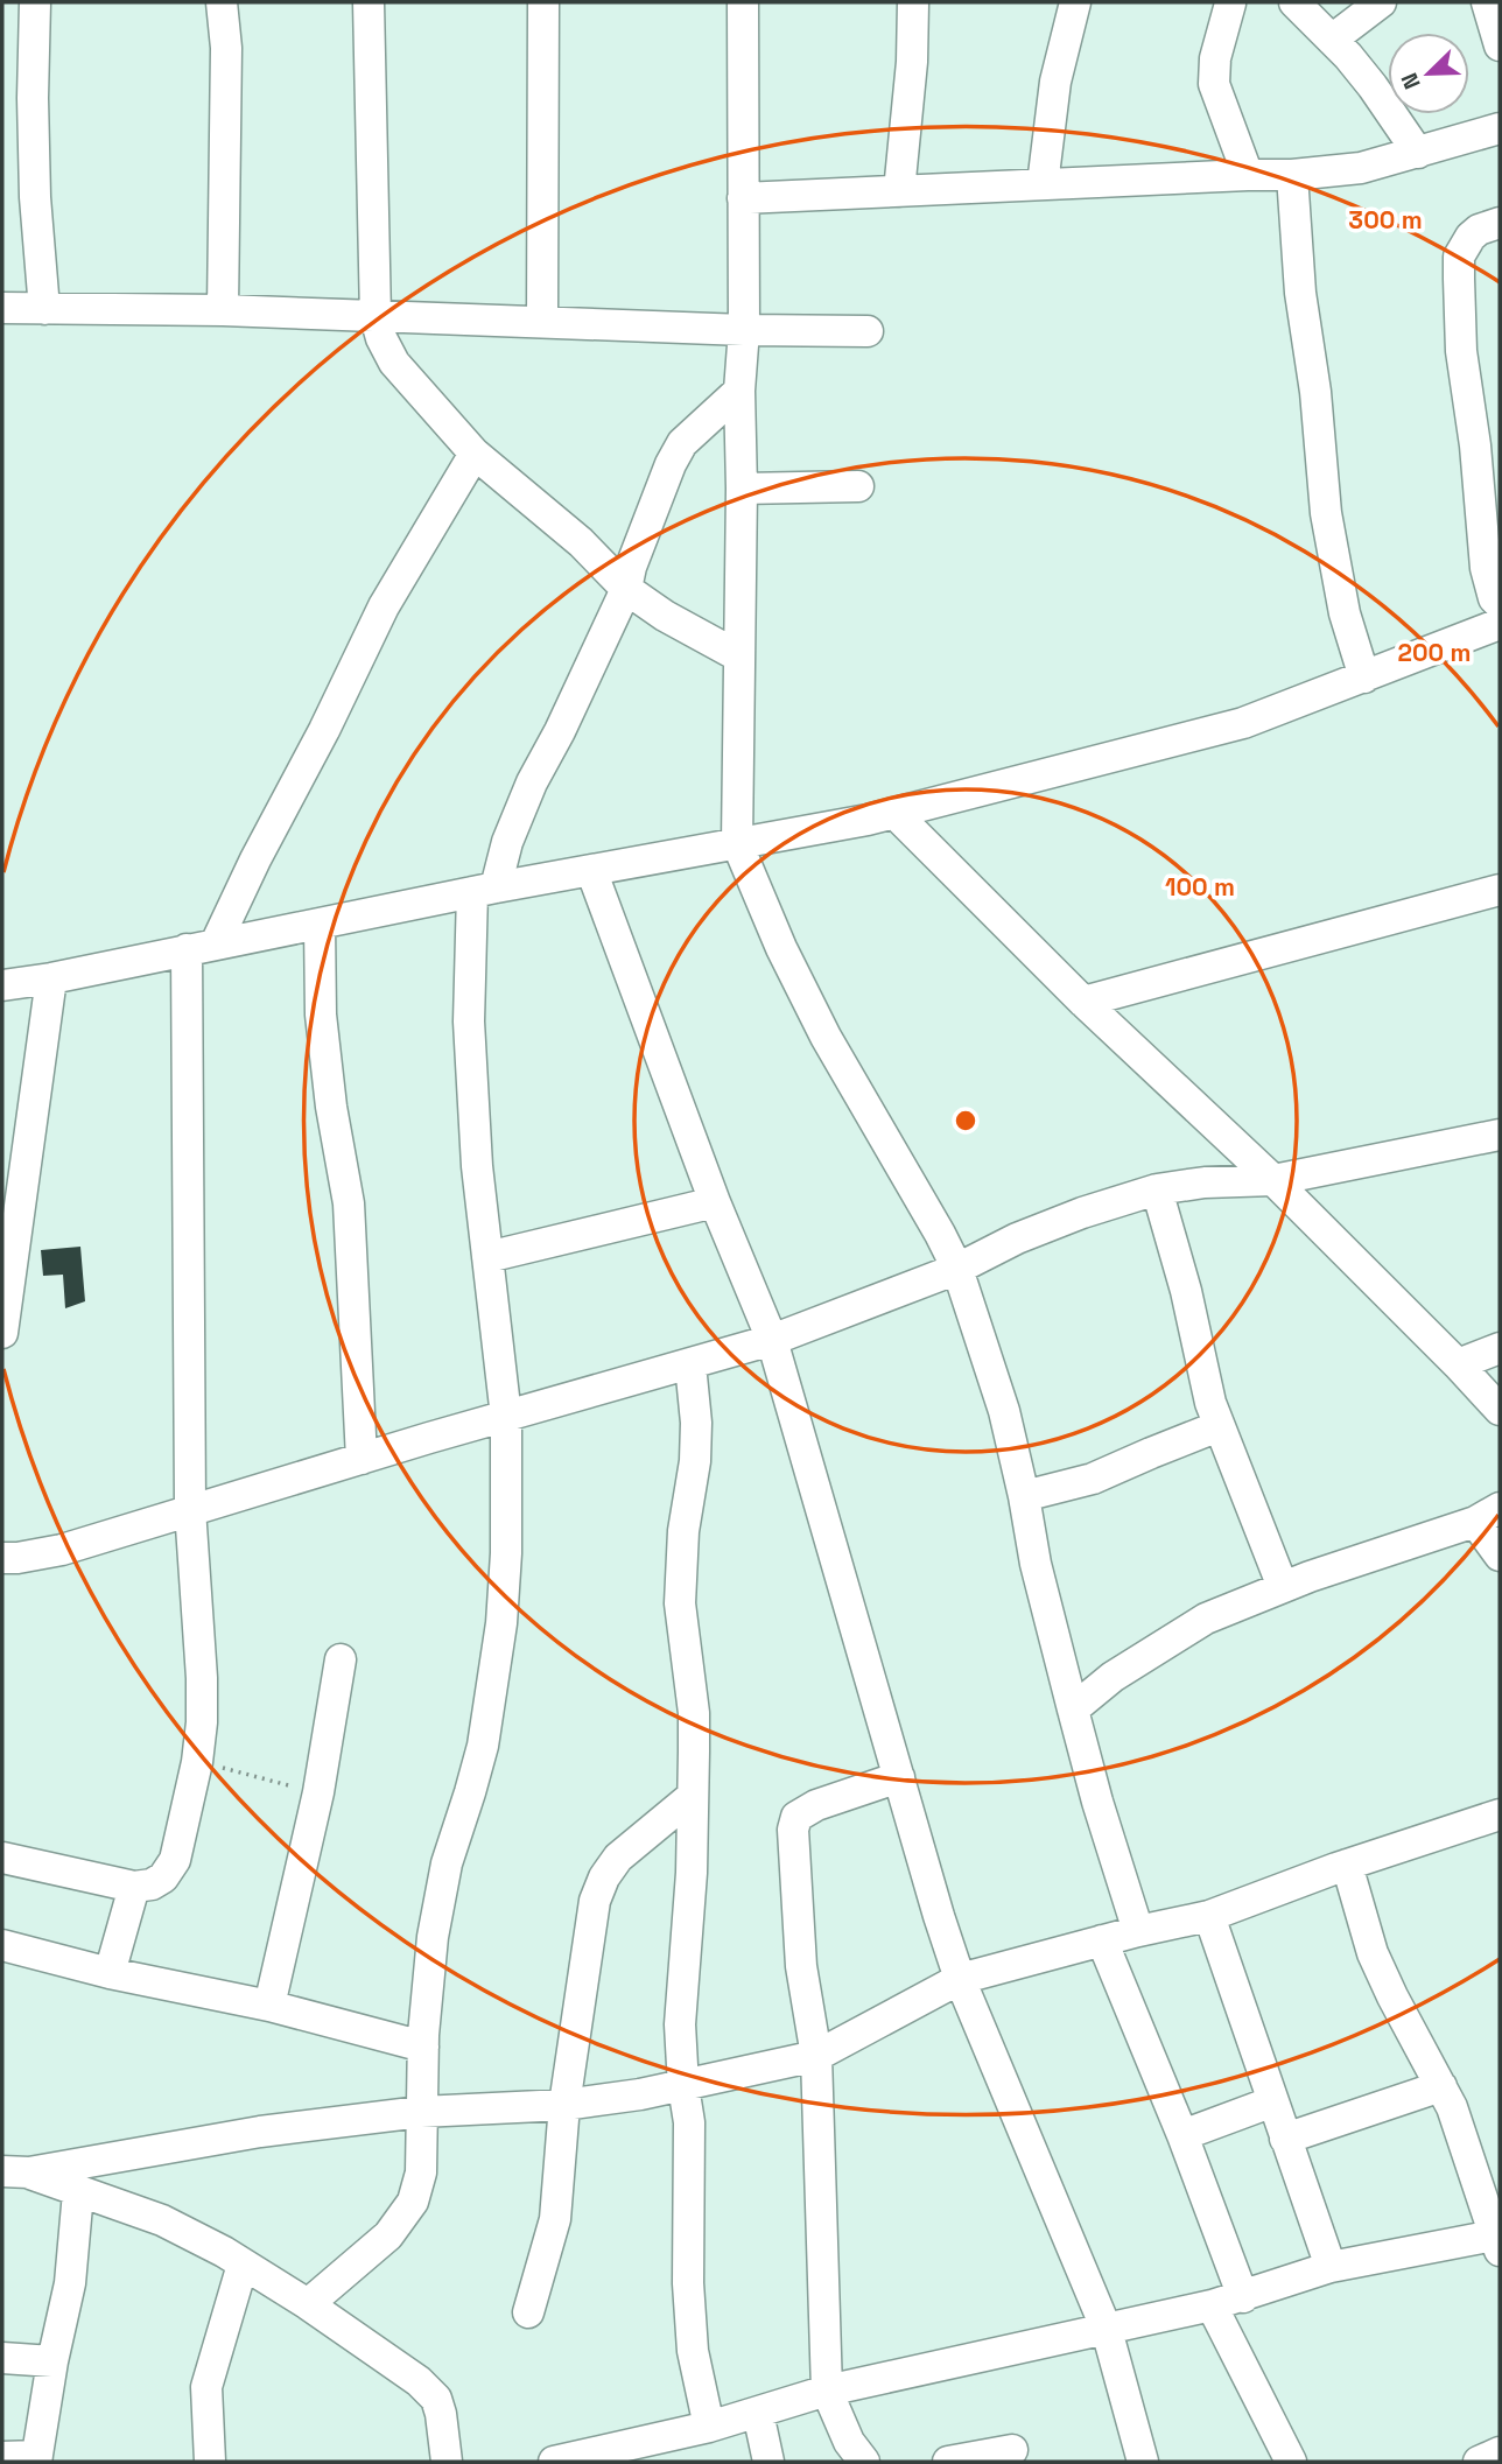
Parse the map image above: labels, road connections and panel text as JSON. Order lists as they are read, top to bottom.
{
  "north": "bottom left",
  "rings": ["300 m", "200 m", "100 m"]
}
